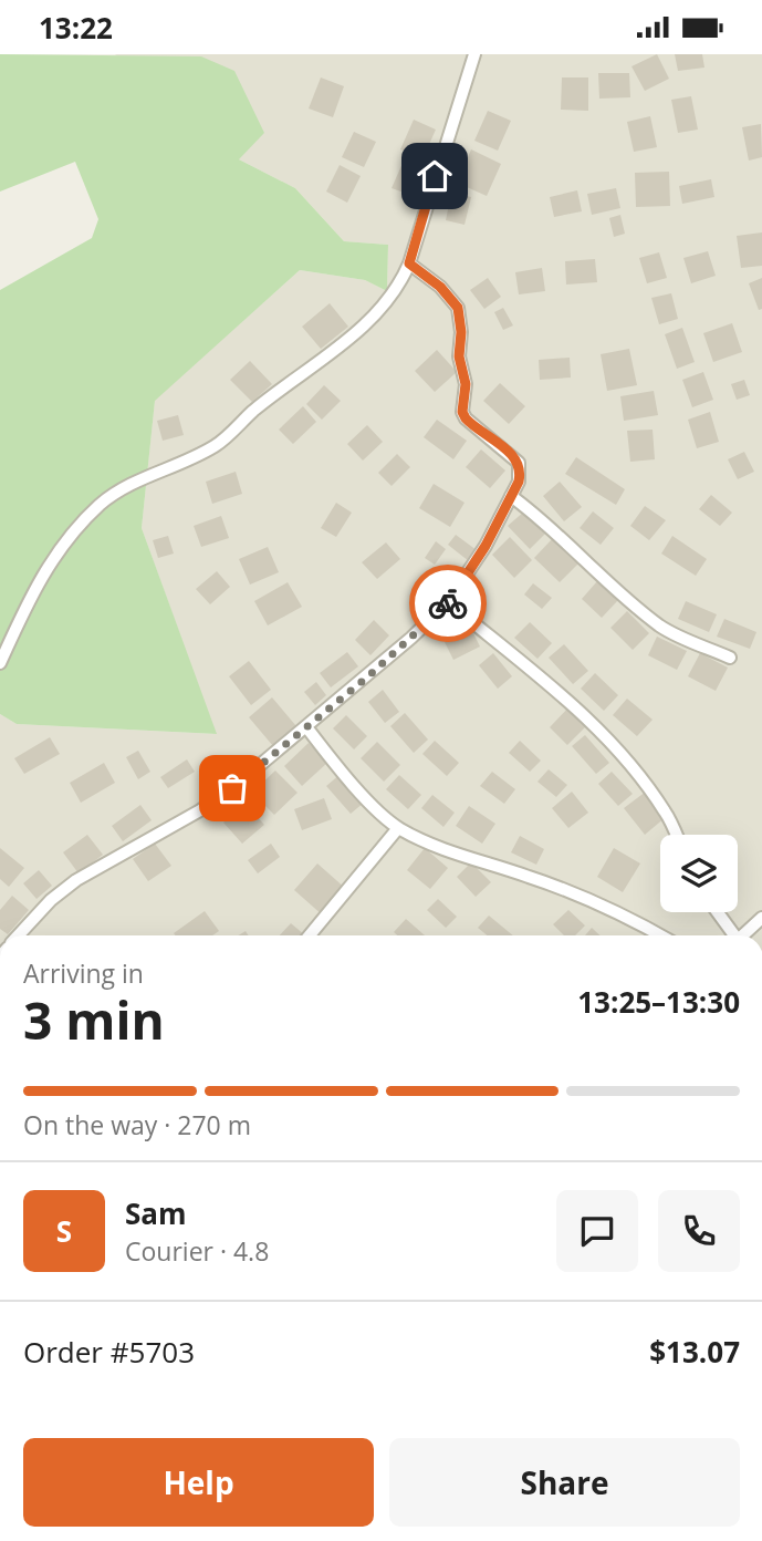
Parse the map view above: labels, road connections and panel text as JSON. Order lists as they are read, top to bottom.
{
  "page": {
    "status": "13:22",
    "heading": ["3 min", "Arriving in", "13:25–13:30"],
    "panel": [
      "Sam",
      "Courier · 4.8",
      "Order #5703",
      "$13.07"
    ],
    "bar": "On the way · 270 m",
    "round": "S",
    "buttons": ["Help", "Share"]
  }
}
